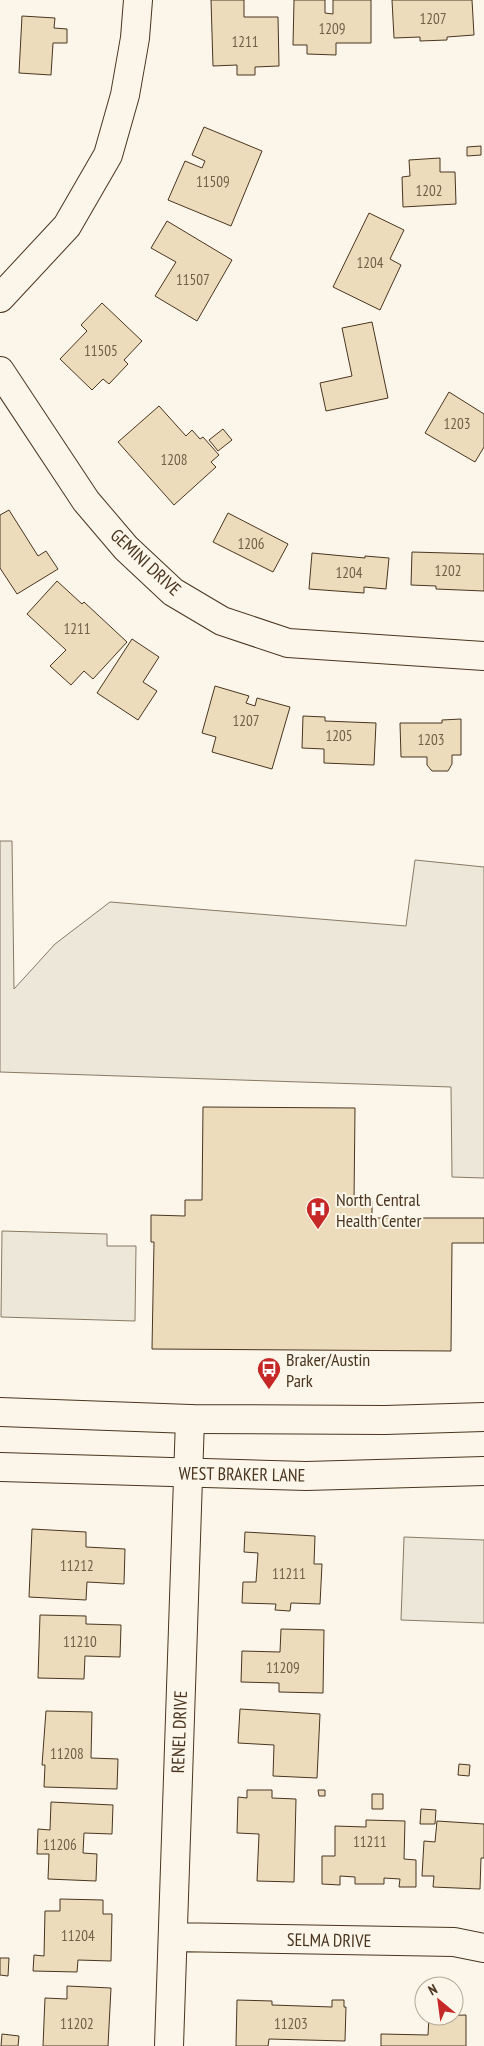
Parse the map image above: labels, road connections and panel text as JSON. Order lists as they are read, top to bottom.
{
  "streets": {
    "street": [
      "GEMINI DRIVE",
      "WEST BRAKER LANE",
      "RENEL DRIVE",
      "SELMA DRIVE"
    ]
  },
  "crossings": [
    ["WEST BRAKER LANE", "RENEL DRIVE"],
    ["RENEL DRIVE", "SELMA DRIVE"]
  ],
  "places": {
    "hospital": ["North Central Health Center"],
    "bus stop": ["Braker/Austin Park"]
  },
  "house_numbers": [
    "1207",
    "1209",
    "1211",
    "11509",
    "1202",
    "1204",
    "11507",
    "11505",
    "1203",
    "1208",
    "1206",
    "1202",
    "1204",
    "1211",
    "1207",
    "1205",
    "1203",
    "11212",
    "11211",
    "11210",
    "11209",
    "11208",
    "11211",
    "11206",
    "11204",
    "11202",
    "11203"
  ],
  "north": "top left"
}
